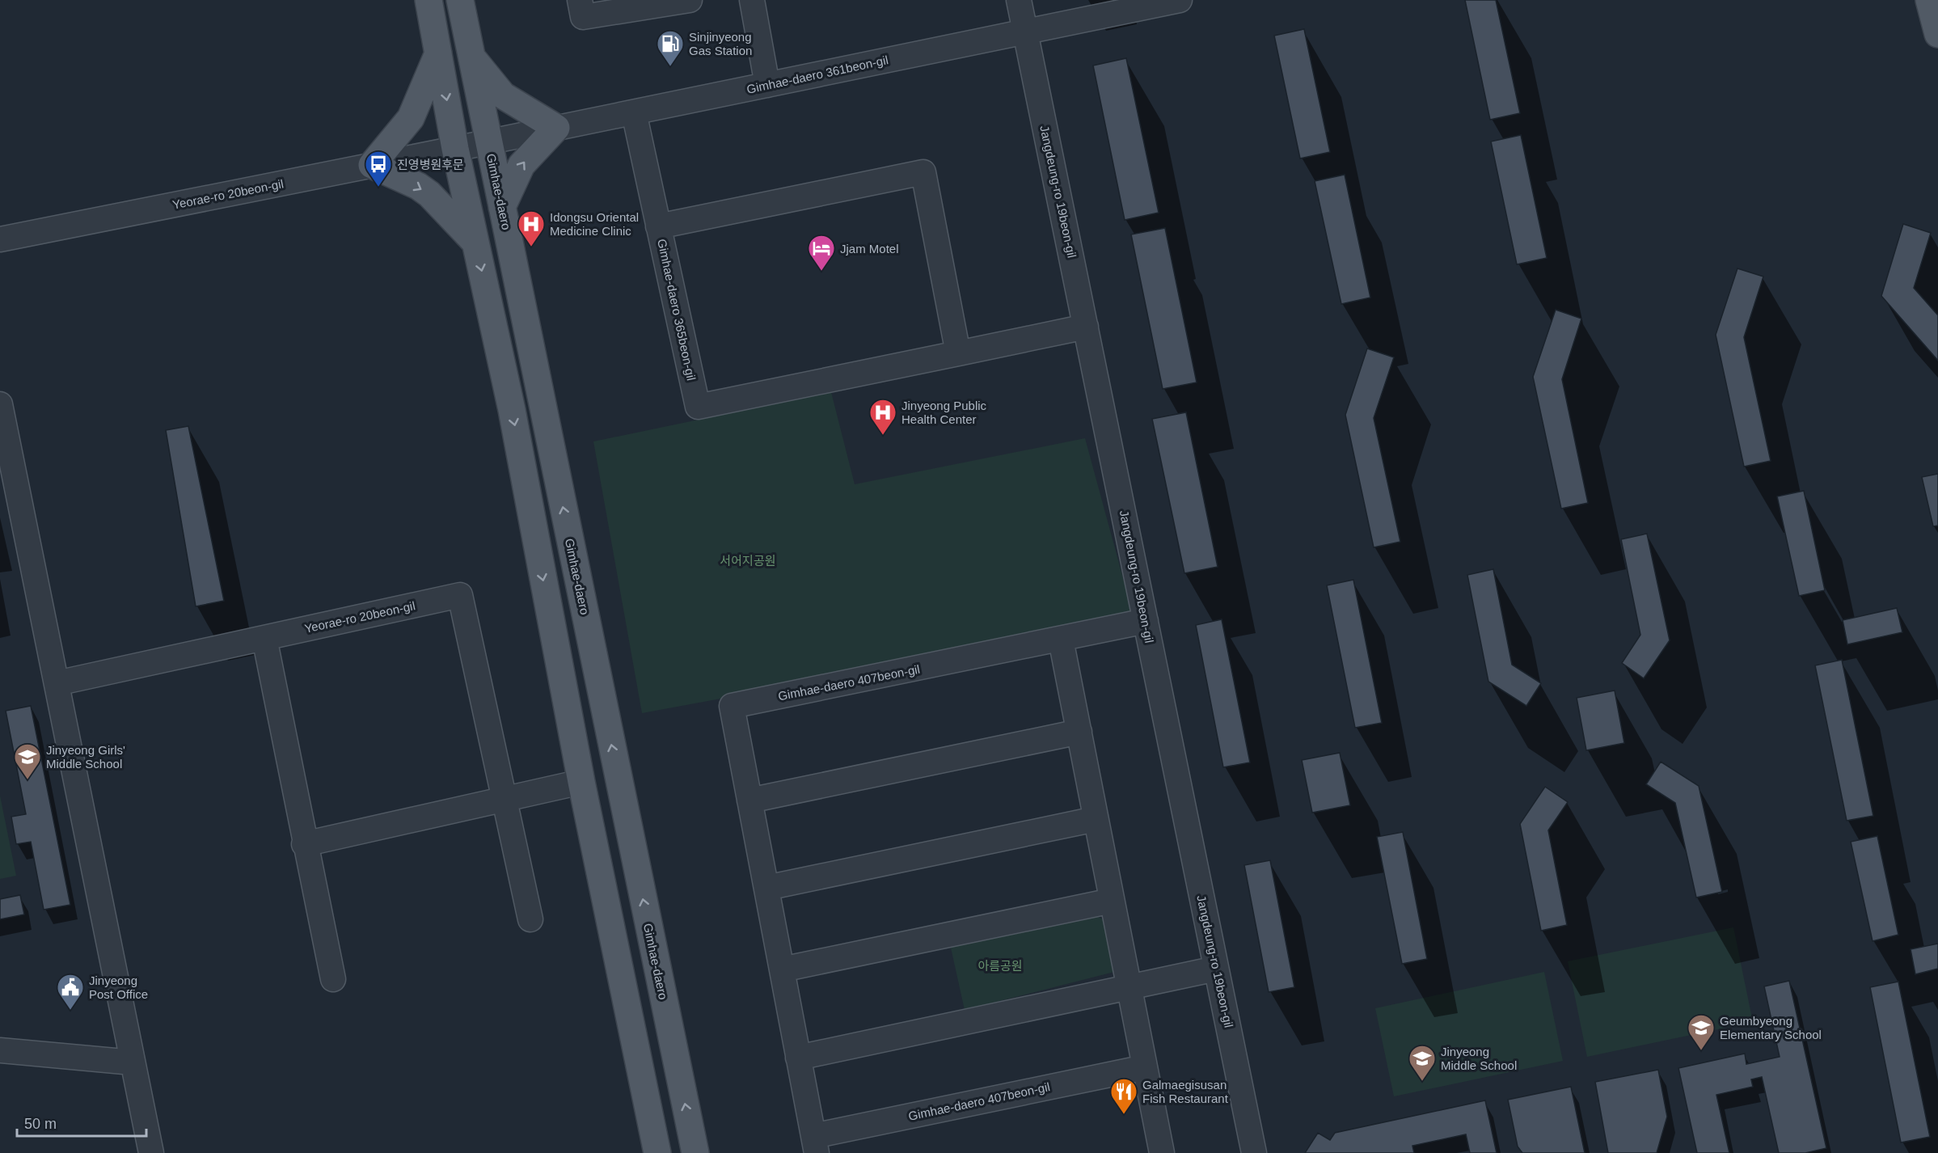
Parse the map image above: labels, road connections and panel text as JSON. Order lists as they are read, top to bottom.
{
  "streets": {
    "main road": ["Gimhae-daero"],
    "street": [
      "Gimhae-daero 361beon-gil",
      "Jangdeung-ro 19beon-gil",
      "Yeorae-ro 20beon-gil",
      "Gimhae-daero 365beon-gil",
      "Gimhae-daero 407beon-gil"
    ]
  },
  "crossings": [
    ["Gimhae-daero 361beon-gil", "Gimhae-daero"],
    ["Gimhae-daero 361beon-gil", "Jangdeung-ro 19beon-gil"],
    ["Gimhae-daero 361beon-gil", "Yeorae-ro 20beon-gil"],
    ["Jangdeung-ro 19beon-gil", "Gimhae-daero 365beon-gil"],
    ["Jangdeung-ro 19beon-gil", "Gimhae-daero 407beon-gil"]
  ],
  "parks": ["서어지공원", "아름공원"],
  "places": {
    "fuel station": ["Sinjinyeong Gas Station"],
    "bus stop": ["진영병원후문"],
    "hospital": ["Idongsu Oriental Medicine Clinic", "Jinyeong Public Health Center"],
    "hotel": ["Jjam Motel"],
    "school or university": ["Jinyeong Girls' Middle School", "Geumbyeong Elementary School", "Jinyeong Middle School"],
    "public building": ["Jinyeong Post Office"],
    "restaurant": ["Galmaegisusan Fish Restaurant"]
  },
  "scale_bar": "50 m"
}
